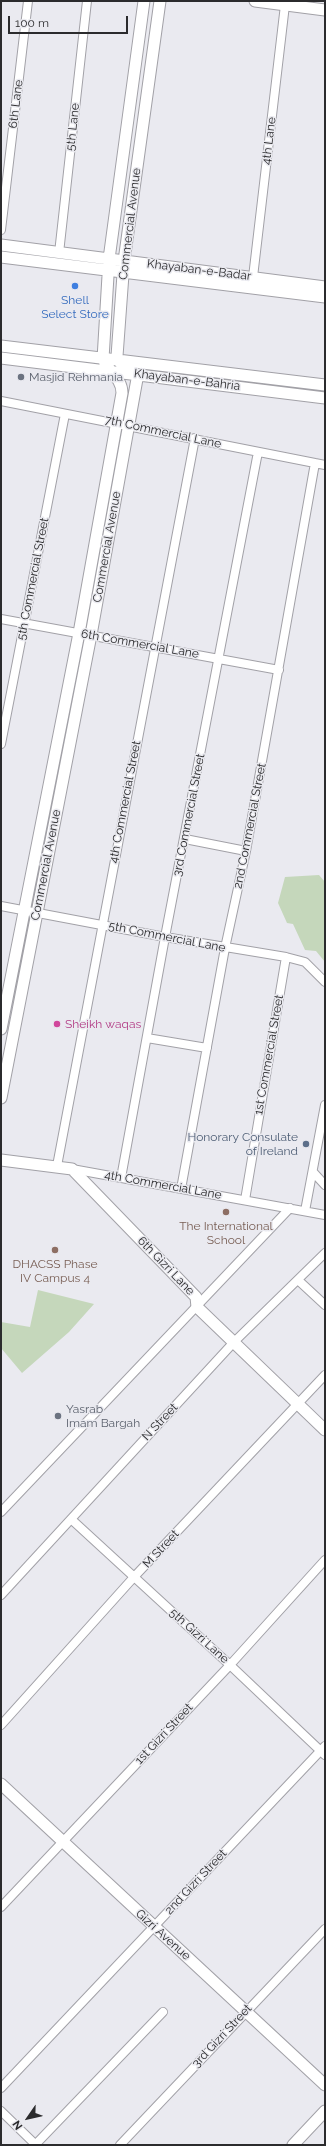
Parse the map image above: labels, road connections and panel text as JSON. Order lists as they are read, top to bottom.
{
  "streets": {
    "main road": [
      "Commercial Avenue",
      "Khayaban-e-Badar",
      "Khayaban-e-Bahria",
      "4th Commercial Lane",
      "6th Gizri Lane",
      "Gizri Avenue"
    ],
    "street": [
      "6th Lane",
      "5th Lane",
      "4th Lane",
      "7th Commercial Lane",
      "5th Commercial Street",
      "6th Commercial Lane",
      "4th Commercial Street",
      "3rd Commercial Street",
      "2nd Commercial Street",
      "5th Commercial Lane",
      "1st Commercial Street",
      "N Street",
      "M Street",
      "5th Gizri Lane",
      "1st Gizri Street",
      "2nd Gizri Street",
      "3rd Gizri Street"
    ]
  },
  "crossings": [
    ["5th Lane", "Khayaban-e-Badar"],
    ["4th Lane", "Khayaban-e-Badar"],
    ["Commercial Avenue", "Khayaban-e-Badar"],
    ["Commercial Avenue", "Khayaban-e-Bahria"],
    ["Commercial Avenue", "7th Commercial Lane"],
    ["Commercial Avenue", "6th Commercial Lane"],
    ["Commercial Avenue", "5th Commercial Lane"],
    ["7th Commercial Lane", "5th Commercial Street"],
    ["7th Commercial Lane", "4th Commercial Street"],
    ["7th Commercial Lane", "3rd Commercial Street"],
    ["7th Commercial Lane", "2nd Commercial Street"],
    ["5th Commercial Street", "6th Commercial Lane"],
    ["6th Commercial Lane", "4th Commercial Street"],
    ["6th Commercial Lane", "3rd Commercial Street"],
    ["6th Commercial Lane", "2nd Commercial Street"],
    ["4th Commercial Street", "5th Commercial Lane"],
    ["4th Commercial Street", "4th Commercial Lane"],
    ["3rd Commercial Street", "5th Commercial Lane"],
    ["3rd Commercial Street", "4th Commercial Lane"],
    ["2nd Commercial Street", "5th Commercial Lane"],
    ["2nd Commercial Street", "4th Commercial Lane"],
    ["5th Commercial Lane", "1st Commercial Street"],
    ["1st Commercial Street", "4th Commercial Lane"],
    ["4th Commercial Lane", "6th Gizri Lane"],
    ["6th Gizri Lane", "N Street"],
    ["6th Gizri Lane", "M Street"],
    ["N Street", "5th Gizri Lane"],
    ["M Street", "5th Gizri Lane"],
    ["5th Gizri Lane", "1st Gizri Street"],
    ["5th Gizri Lane", "2nd Gizri Street"],
    ["1st Gizri Street", "Gizri Avenue"],
    ["2nd Gizri Street", "Gizri Avenue"],
    ["Gizri Avenue", "3rd Gizri Street"]
  ],
  "places": [
    "Shell Select Store",
    "Masjid Rehmania",
    "Sheikh waqas",
    "Honorary Consulate of Ireland",
    "The International School",
    "DHACSS Phase IV Campus 4",
    "Yasrab Imam Bargah"
  ],
  "scale_bar": "100 m",
  "north": "bottom left"
}
